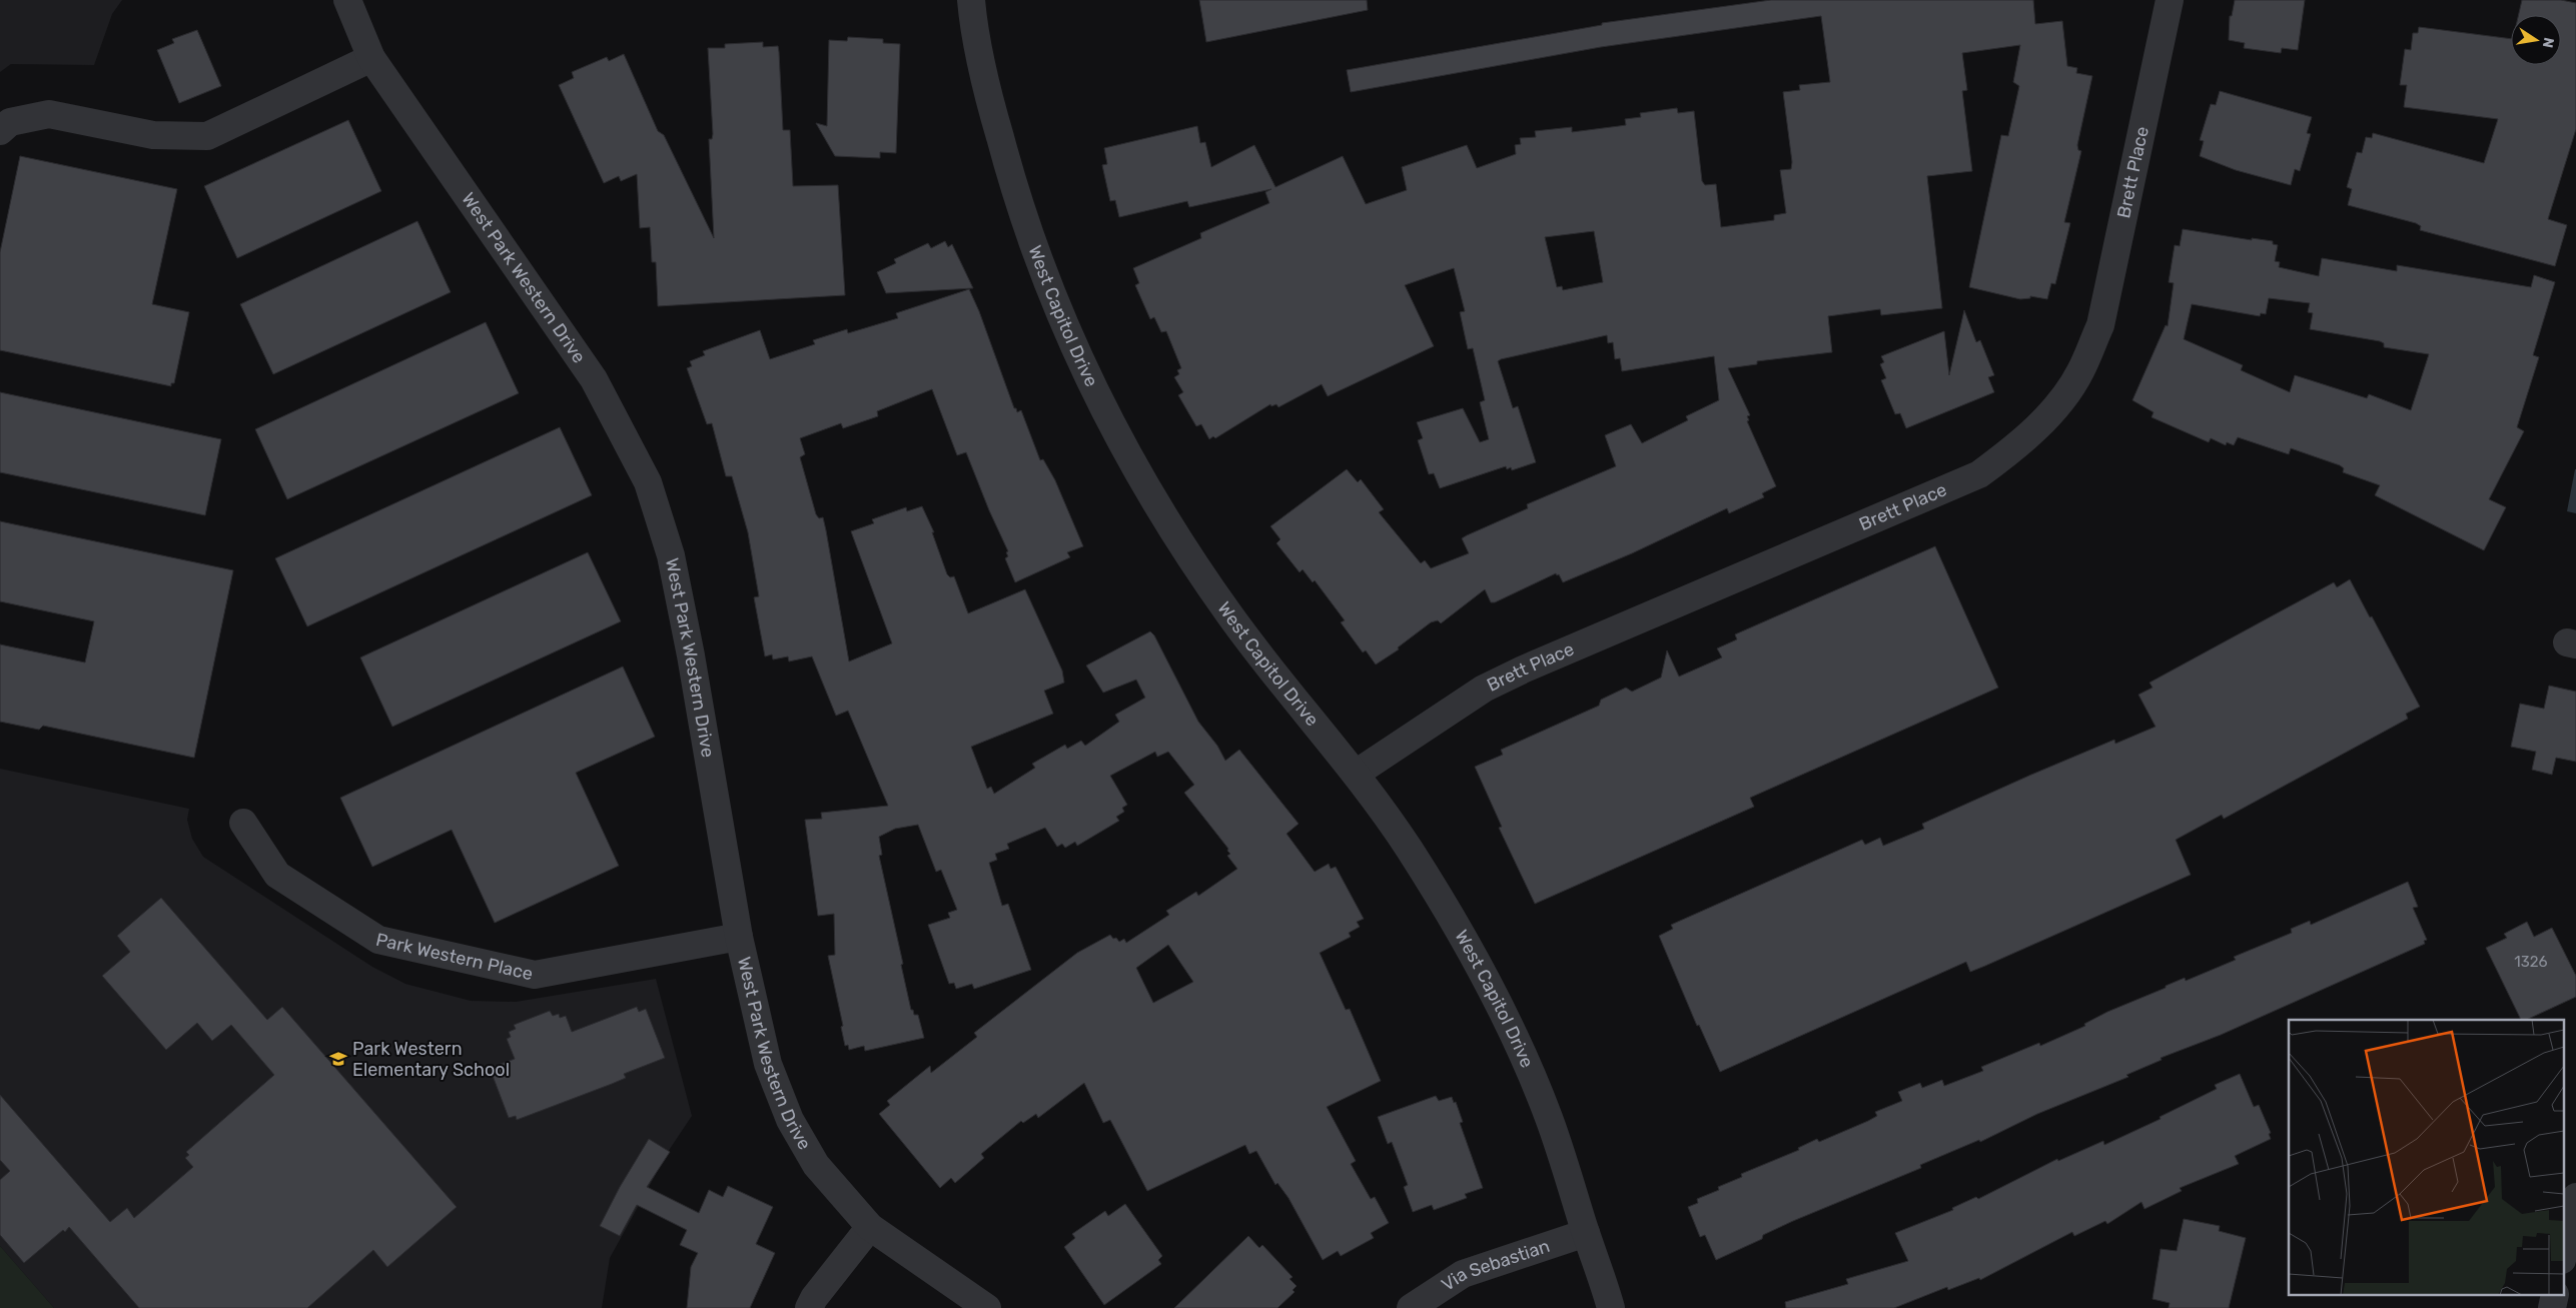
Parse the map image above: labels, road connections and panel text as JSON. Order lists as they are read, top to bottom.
{
  "streets": {
    "street": [
      "Brett Place",
      "West Park Western Drive",
      "West Capitol Drive",
      "Park Western Place",
      "Via Sebastian"
    ]
  },
  "crossings": [
    ["Brett Place", "West Capitol Drive"],
    ["West Park Western Drive", "Park Western Place"],
    ["West Capitol Drive", "Via Sebastian"]
  ],
  "places": {
    "school or university": ["Park Western Elementary School"]
  },
  "house_numbers": ["1326"],
  "north": "right"
}
